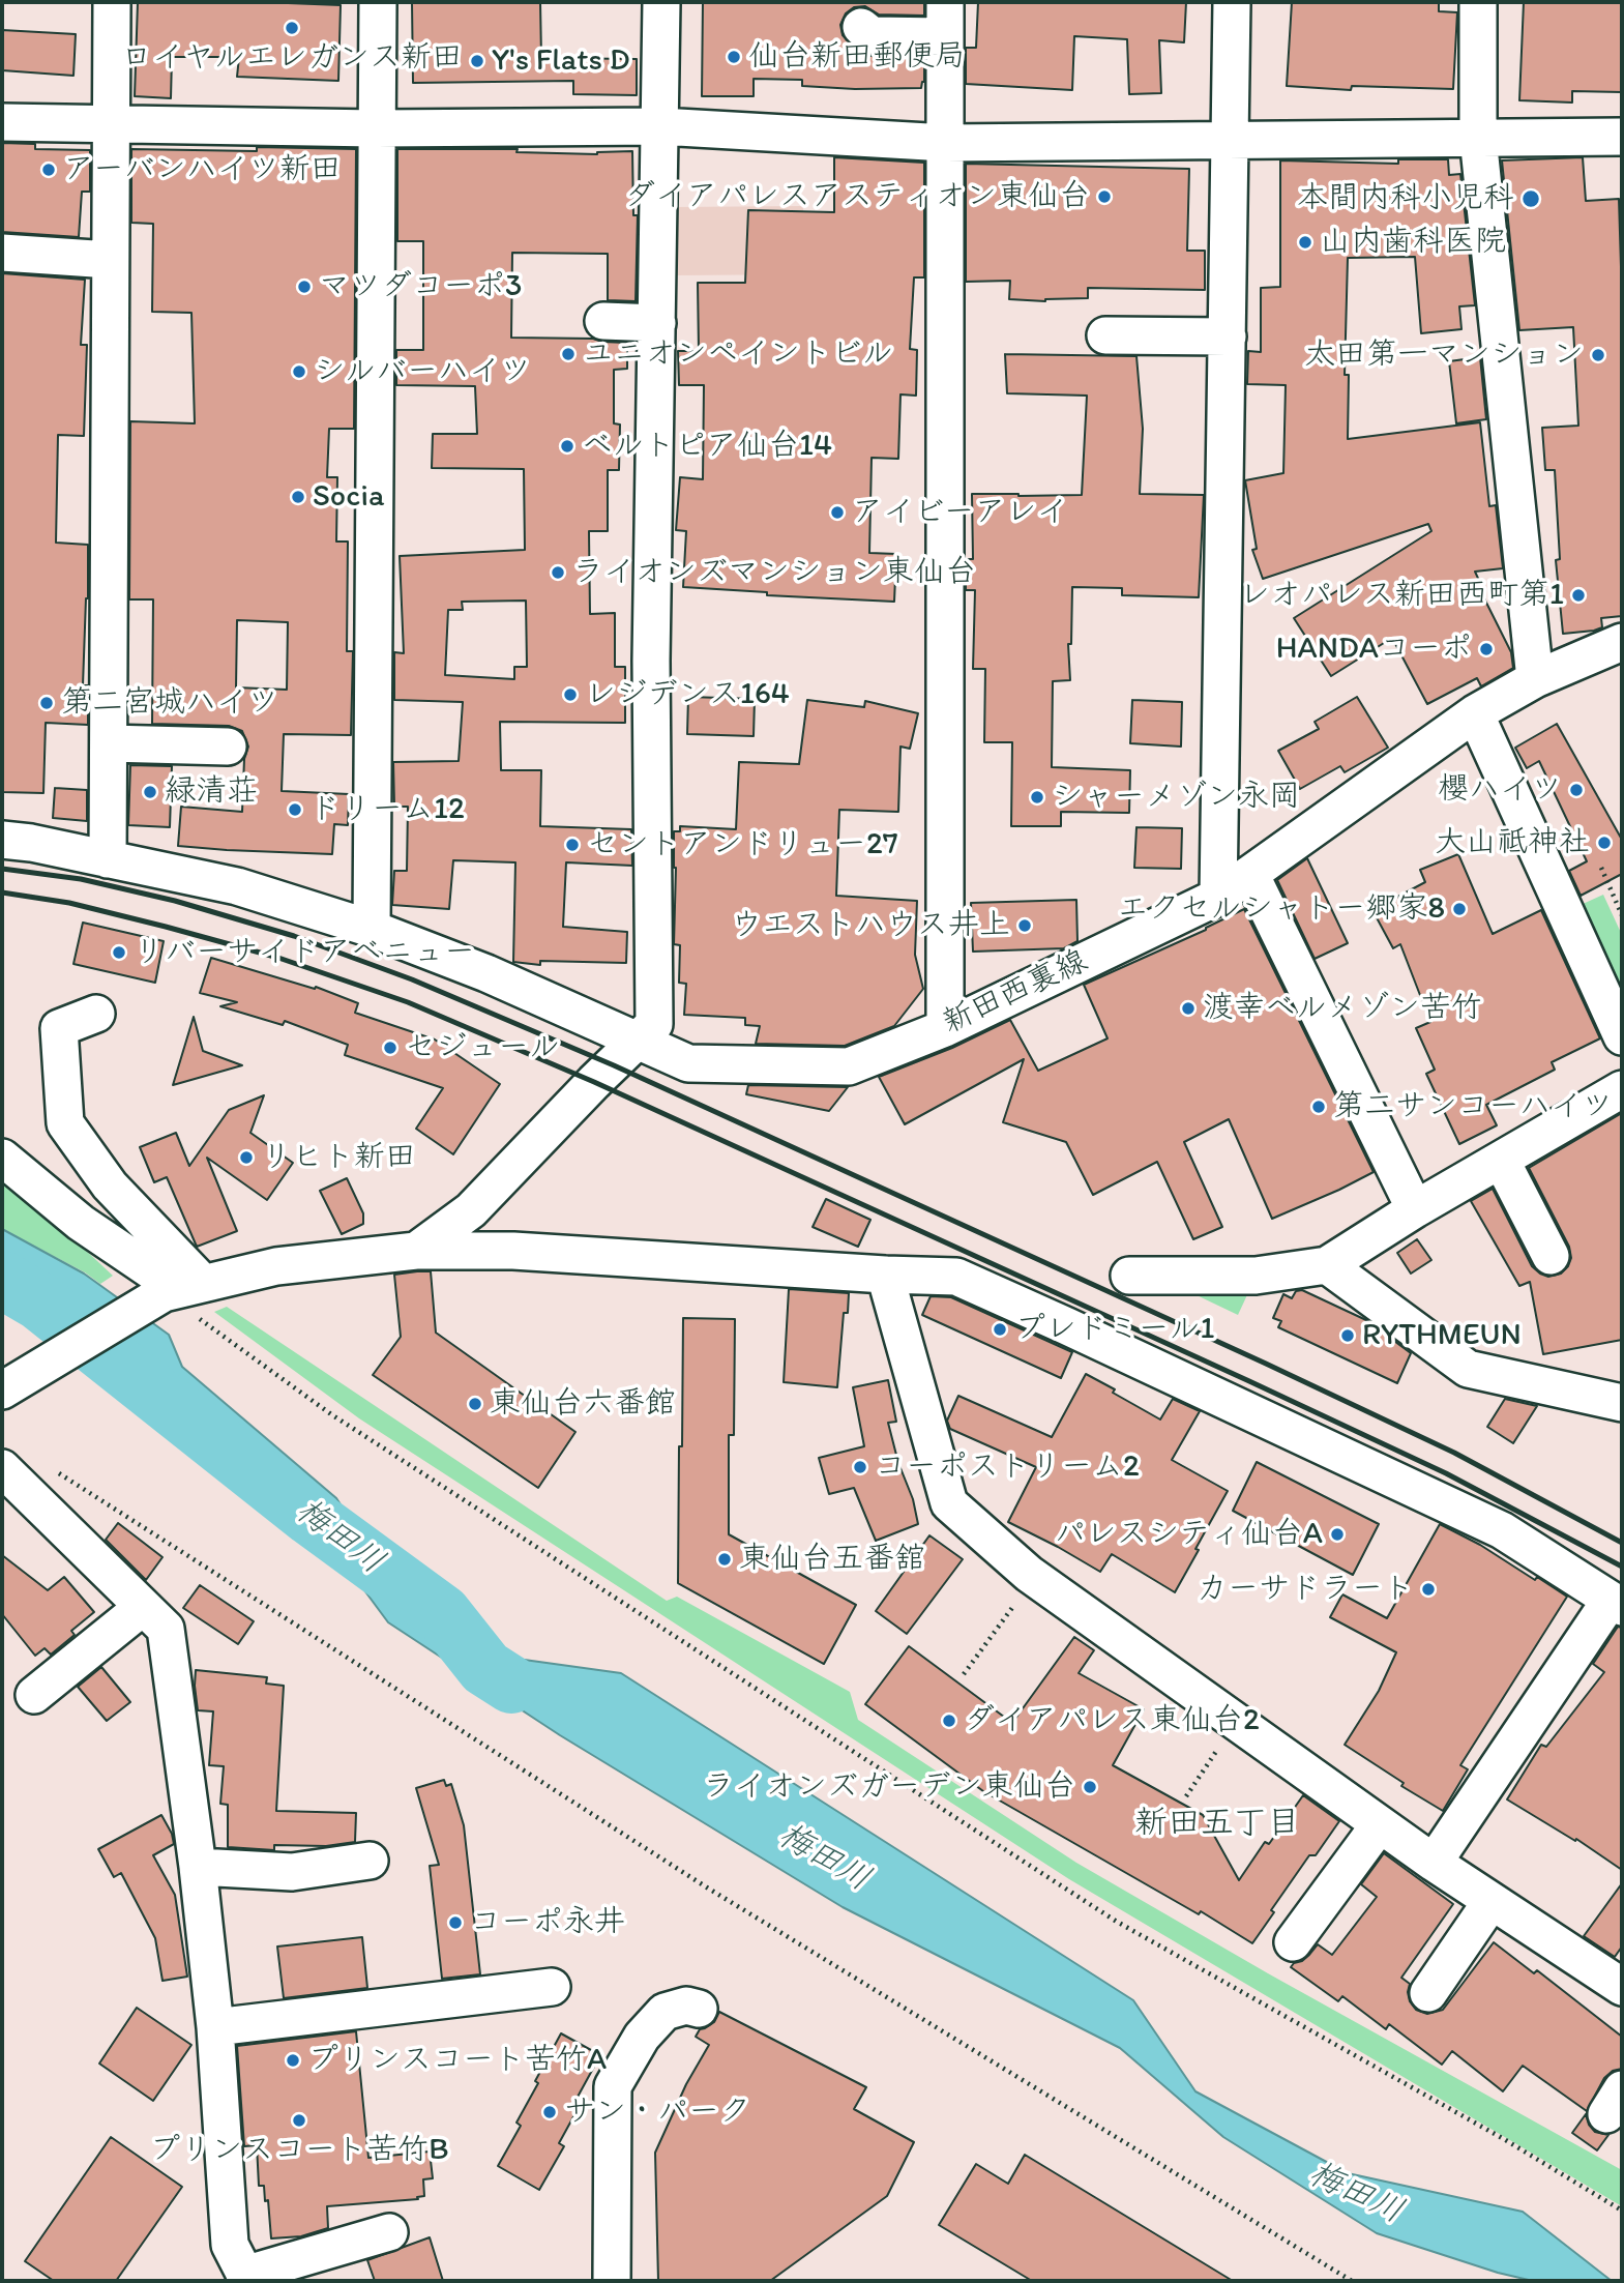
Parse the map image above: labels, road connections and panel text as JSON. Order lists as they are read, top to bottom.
{
  "streets": {
    "street": ["新田西裏線"]
  },
  "districts": ["新田五丁目"],
  "water": ["梅田川"],
  "places": [
    "ロイヤルエレガンス新田",
    "仙台新田郵便局",
    "Y's Flats D",
    "アーバンハイツ新田",
    "ダイアパレスアスティオン東仙台",
    "本間内科小児科",
    "山内歯科医院",
    "マツダコーポ3",
    "ユニオンペイントビル",
    "太田第一マンション",
    "シルバーハイツ",
    "ベルトピア仙台14",
    "Socia",
    "アイビーアレイ",
    "ライオンズマンション東仙台",
    "レオパレス新田西町第1",
    "HANDAコーポ",
    "レジデンス164",
    "第二宮城ハイツ",
    "櫻ハイツ",
    "緑清荘",
    "シャーメゾン永岡",
    "ドリーム12",
    "大山祗神社",
    "セントアンドリュー27",
    "エクセルシャトー郷家8",
    "ウエストハウス井上",
    "リバーサイドアベニュー",
    "渡幸ベルメゾン苦竹",
    "セジュール",
    "第二サンコーハイツ",
    "リヒト新田",
    "プレドミール1",
    "RYTHMEUN",
    "東仙台六番館",
    "コーポストリーム2",
    "パレスシティ仙台A",
    "東仙台五番舘",
    "カーサドラート",
    "ダイアパレス東仙台2",
    "ライオンズガーデン東仙台",
    "コーポ永井",
    "プリンスコート苦竹A",
    "サン・パーク",
    "プリンスコート苦竹B"
  ]
}
